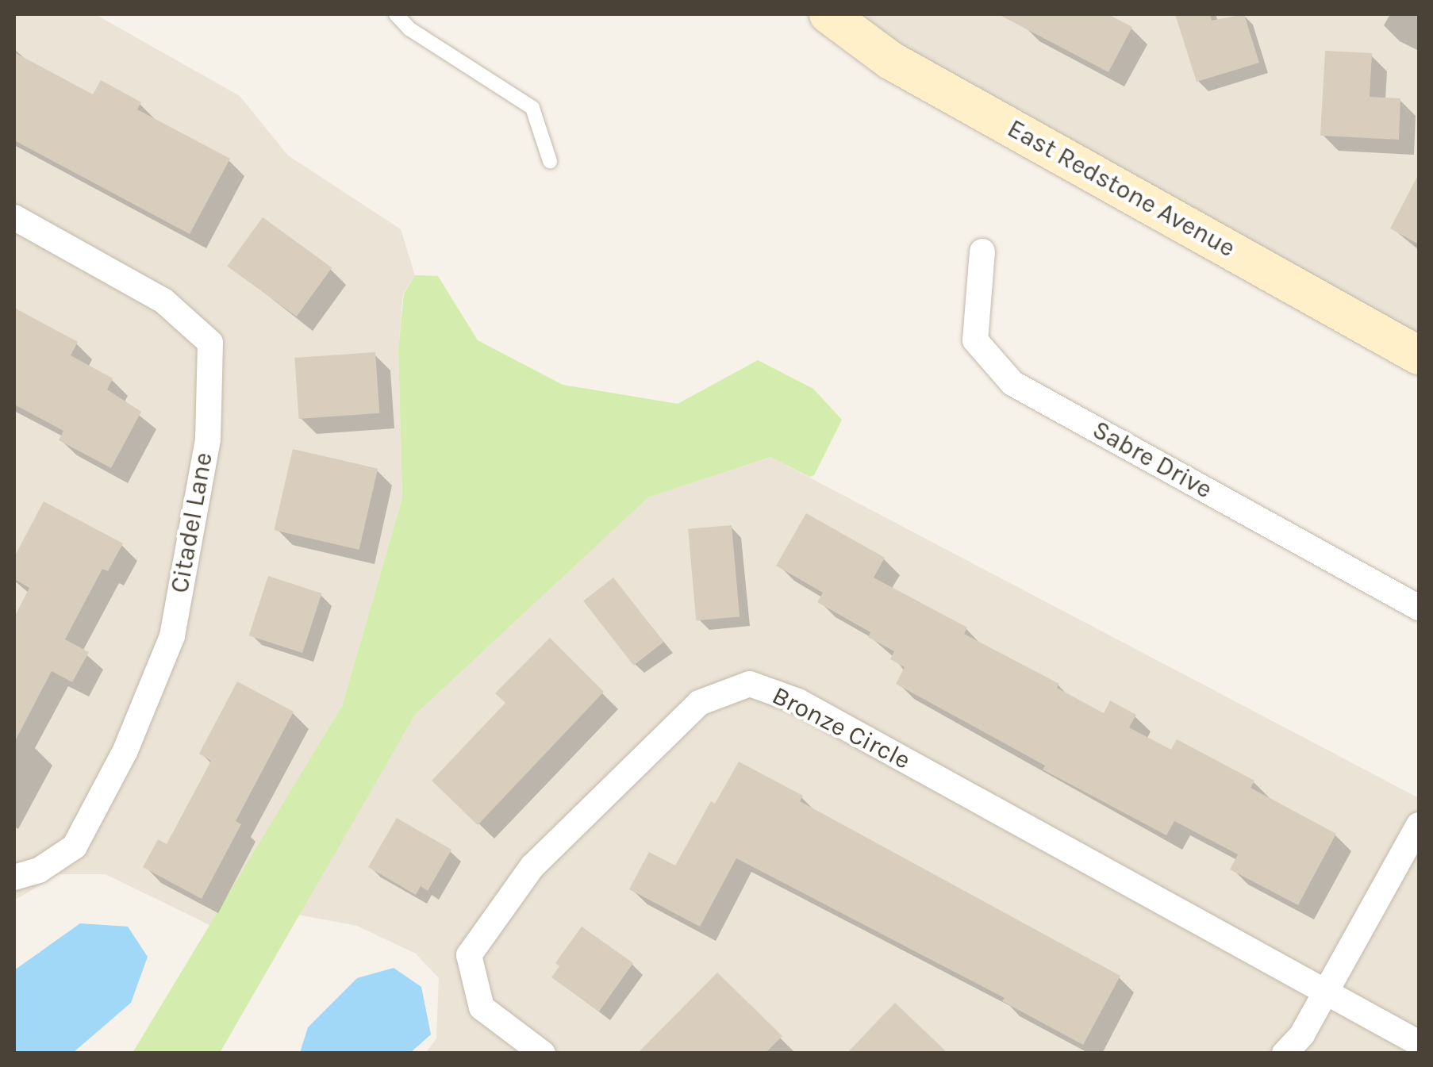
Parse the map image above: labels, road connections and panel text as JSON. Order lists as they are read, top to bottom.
{
  "streets": {
    "street": [
      "East Redstone Avenue",
      "Sabre Drive",
      "Citadel Lane",
      "Bronze Circle"
    ]
  }
}
